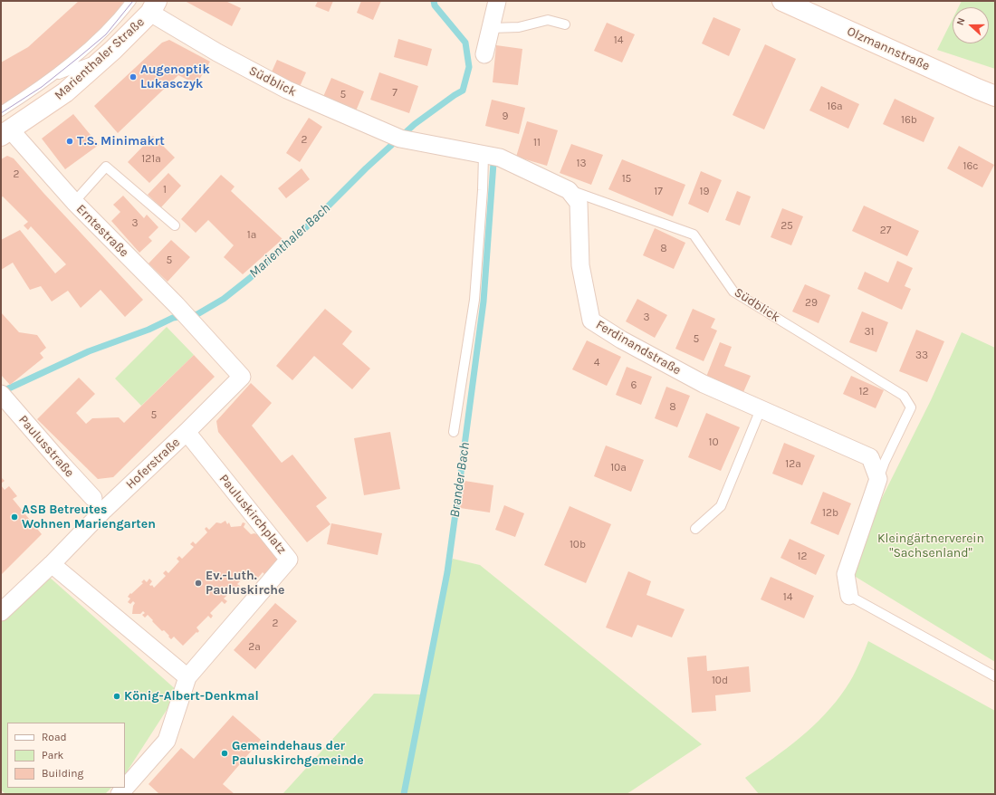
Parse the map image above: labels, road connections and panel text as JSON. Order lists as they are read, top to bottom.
{
  "streets": {
    "main road": ["Olzmannstraße", "Marienthaler Straße"],
    "street": [
      "Südblick",
      "Erntestraße",
      "Ferdinandstraße",
      "Paulusstraße",
      "Hoferstraße",
      "Pauluskirchplatz"
    ]
  },
  "crossings": [
    ["Marienthaler Straße", "Südblick"],
    ["Marienthaler Straße", "Erntestraße"],
    ["Südblick", "Ferdinandstraße"],
    ["Erntestraße", "Hoferstraße"],
    ["Hoferstraße", "Pauluskirchplatz"]
  ],
  "water": ["Marienthaler Bach", "Brander Bach"],
  "parks": ["Kleingärtnerverein \"Sachsenland\""],
  "places": [
    "Augenoptik Lukasczyk",
    "T.S. Minimakrt",
    "ASB Betreutes Wohnen Mariengarten",
    "Ev.-Luth. Pauluskirche",
    "König-Albert-Denkmal",
    "Gemeindehaus der Pauluskirchgemeinde"
  ],
  "house_numbers": [
    "14",
    "7",
    "5",
    "16a",
    "9",
    "16b",
    "2",
    "11",
    "121a",
    "13",
    "16c",
    "2",
    "15",
    "1",
    "17",
    "19",
    "3",
    "25",
    "27",
    "1a",
    "8",
    "5",
    "29",
    "3",
    "31",
    "5",
    "33",
    "4",
    "6",
    "12",
    "8",
    "5",
    "10",
    "12a",
    "10a",
    "12b",
    "10b",
    "12",
    "14",
    "2",
    "2a",
    "10d"
  ],
  "legend": ["Road", "Park", "Building"],
  "north": "left"
}
